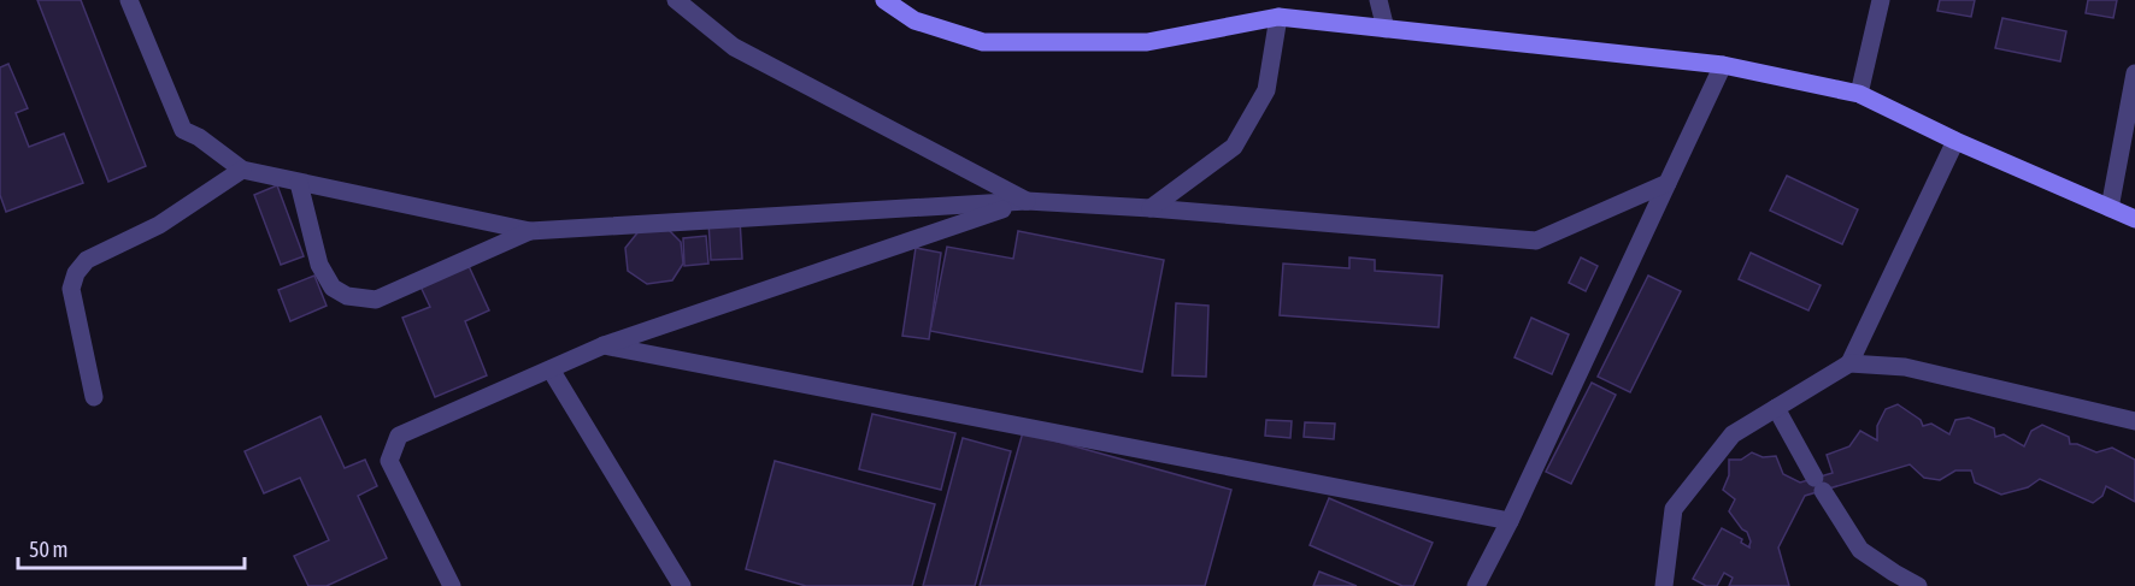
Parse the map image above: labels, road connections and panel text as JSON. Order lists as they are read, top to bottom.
{
  "scale_bar": "50 m"
}
